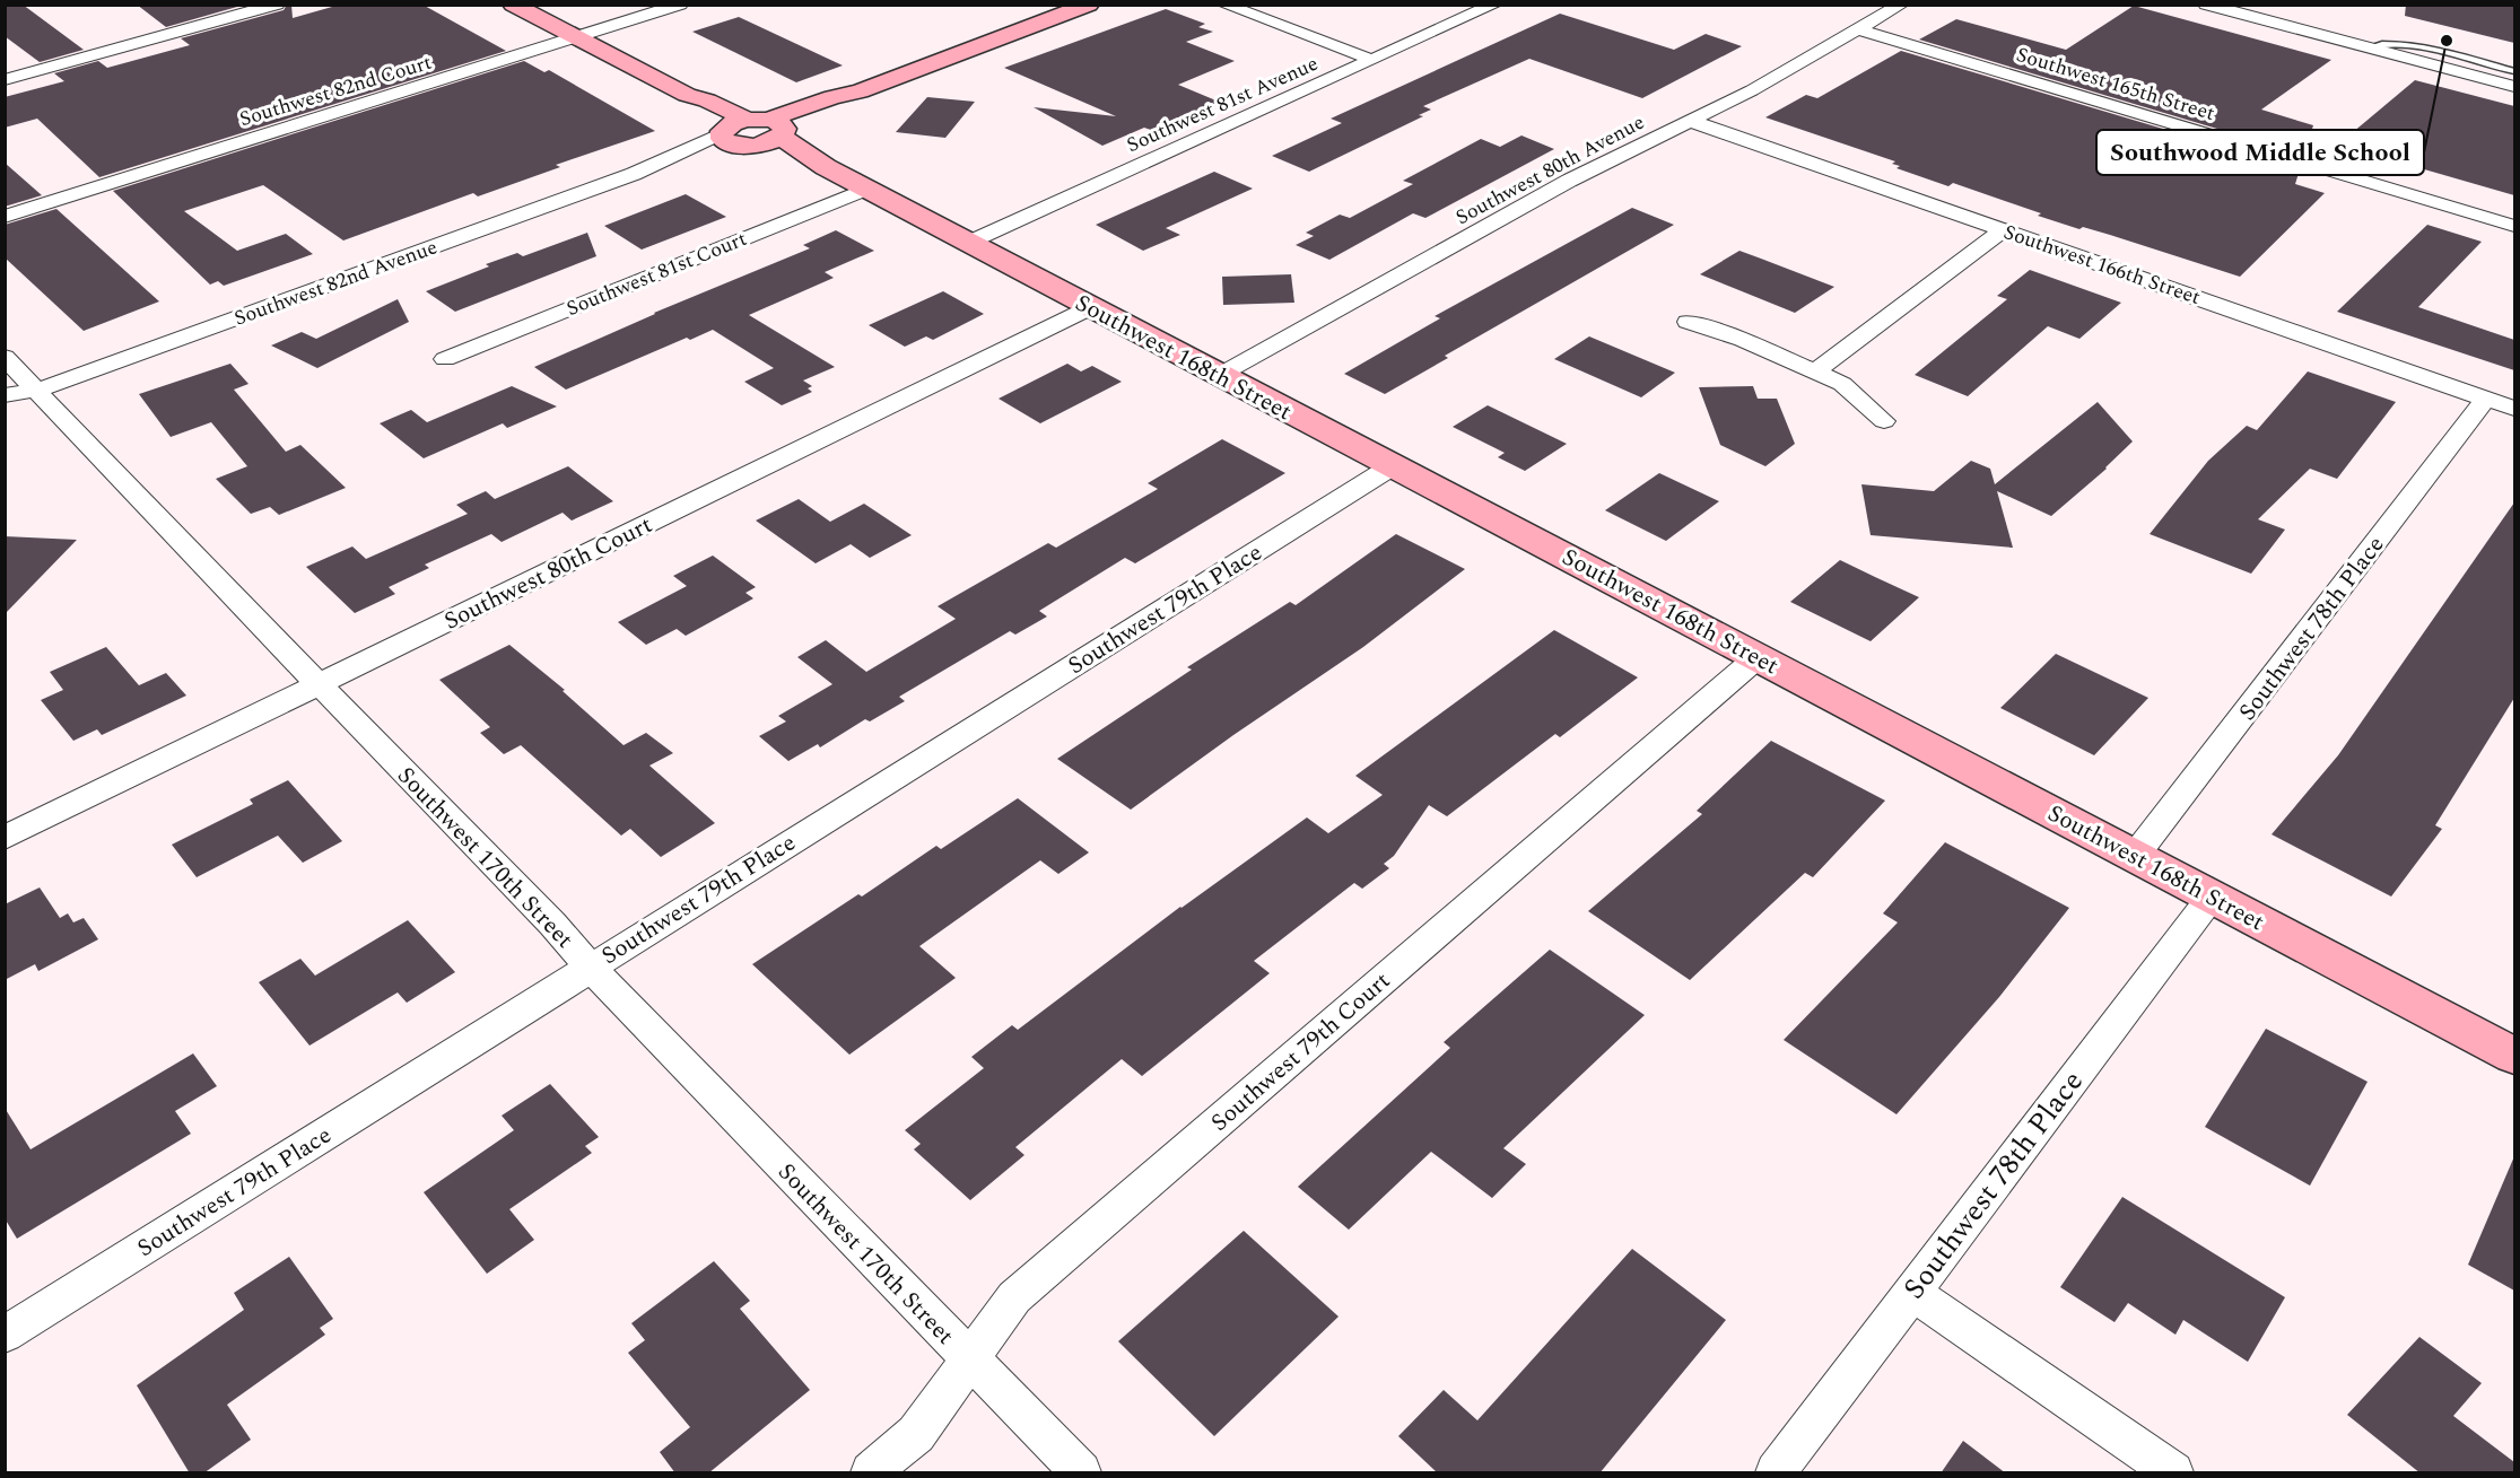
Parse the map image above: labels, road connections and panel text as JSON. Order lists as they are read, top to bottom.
{
  "streets": {
    "street": [
      "Southwest 165th Street",
      "Southwest 82nd Court",
      "Southwest 81st Avenue",
      "Southwest 80th Avenue",
      "Southwest 166th Street",
      "Southwest 81st Court",
      "Southwest 82nd Avenue",
      "Southwest 168th Street",
      "Southwest 80th Court",
      "Southwest 79th Place",
      "Southwest 78th Place",
      "Southwest 170th Street",
      "Southwest 79th Court"
    ]
  },
  "crossings": [
    ["Southwest 165th Street", "Southwest 80th Avenue"],
    ["Southwest 82nd Court", "Southwest 168th Street"],
    ["Southwest 81st Avenue", "Southwest 168th Street"],
    ["Southwest 80th Avenue", "Southwest 166th Street"],
    ["Southwest 80th Avenue", "Southwest 168th Street"],
    ["Southwest 166th Street", "Southwest 78th Place"],
    ["Southwest 81st Court", "Southwest 168th Street"],
    ["Southwest 82nd Avenue", "Southwest 168th Street"],
    ["Southwest 82nd Avenue", "Southwest 170th Street"],
    ["Southwest 168th Street", "Southwest 80th Court"],
    ["Southwest 168th Street", "Southwest 79th Place"],
    ["Southwest 168th Street", "Southwest 78th Place"],
    ["Southwest 168th Street", "Southwest 79th Court"],
    ["Southwest 80th Court", "Southwest 170th Street"],
    ["Southwest 79th Place", "Southwest 170th Street"],
    ["Southwest 170th Street", "Southwest 79th Court"]
  ],
  "places": ["Southwood Middle School"]
}
